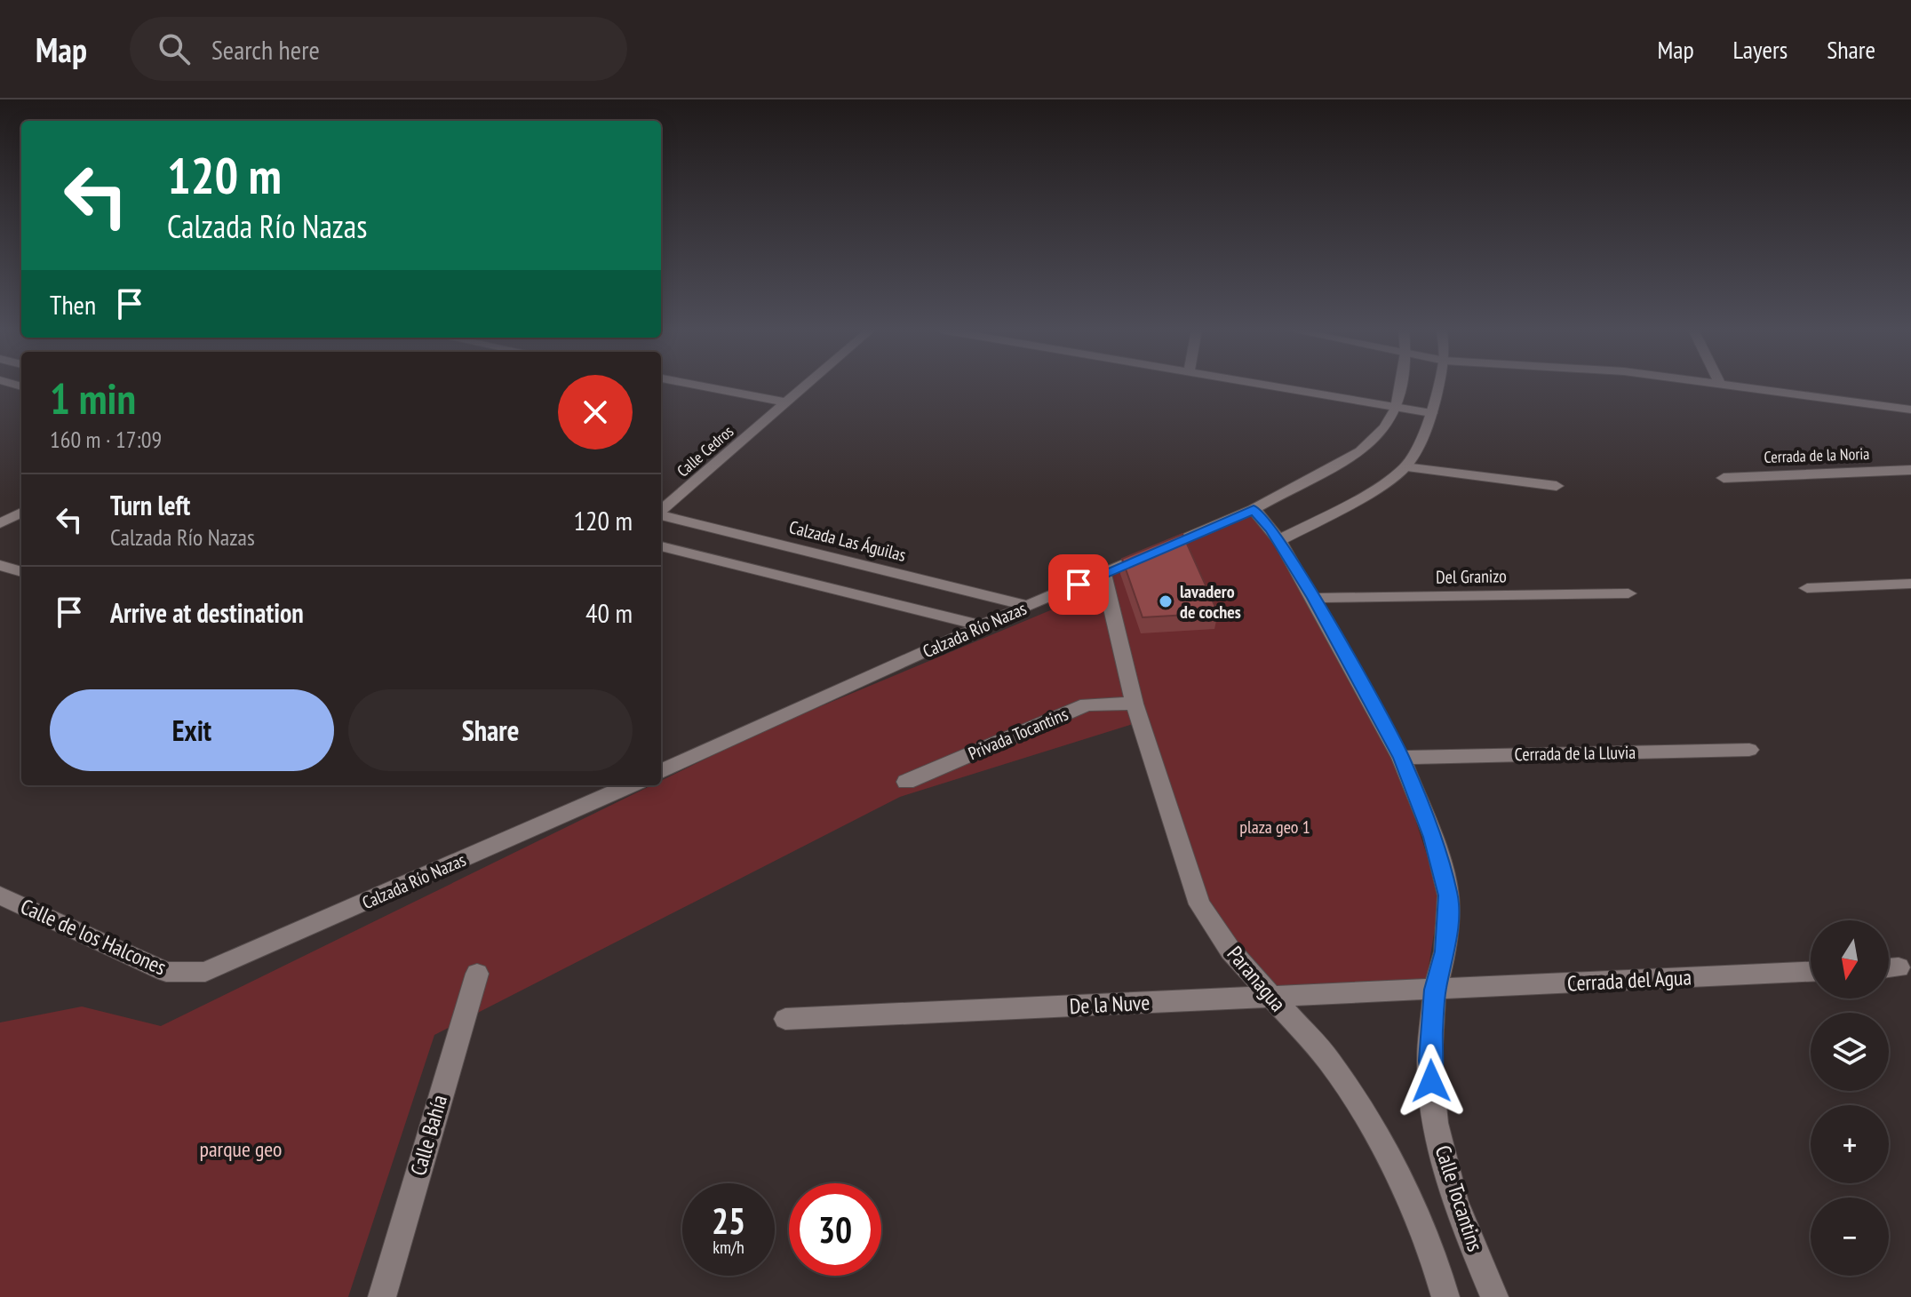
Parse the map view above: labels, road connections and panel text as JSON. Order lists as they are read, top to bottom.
{
  "streets": {
    "street": [
      "Calle Cedros",
      "Cerrada de la Noria",
      "Calzada Las Águilas",
      "Del Granizo",
      "Calzada Río Nazas",
      "Privada Tocantins",
      "Cerrada de la Lluvia",
      "Calle de los Halcones",
      "Paranagua",
      "Cerrada del Agua",
      "De la Nuve",
      "Calle Bahía",
      "Calle Tocantins"
    ]
  },
  "crossings": [
    ["Calzada Las Águilas", "Calzada Río Nazas"],
    ["Del Granizo", "Calle Tocantins"],
    ["Calzada Río Nazas", "Calle de los Halcones"],
    ["Calzada Río Nazas", "Paranagua"],
    ["Calzada Río Nazas", "Calle Tocantins"],
    ["Privada Tocantins", "Paranagua"],
    ["Cerrada de la Lluvia", "Calle Tocantins"],
    ["Paranagua", "De la Nuve"],
    ["Cerrada del Agua", "De la Nuve"],
    ["Cerrada del Agua", "Calle Tocantins"],
    ["De la Nuve", "Calle Tocantins"]
  ],
  "parks": ["plaza geo 1", "parque geo"],
  "places": ["lavadero de coches"],
  "north": "bottom",
  "page": {
    "header": "Map",
    "search": "Search here",
    "nav": ["Map", "Layers", "Share"],
    "turn": ["120 m", "Calzada Río Nazas"],
    "then": "Then",
    "heading": ["1 min", "160 m · 17:09"],
    "list": [
      {
        "name": "Turn left",
        "note": "Calzada Río Nazas",
        "value": "120 m"
      },
      {
        "name": "Arrive at destination",
        "value": "40 m"
      }
    ],
    "buttons": ["Exit", "Share"],
    "map_buttons": ["+", "−"],
    "speed": "25 km/h",
    "limit": "30"
  }
}
